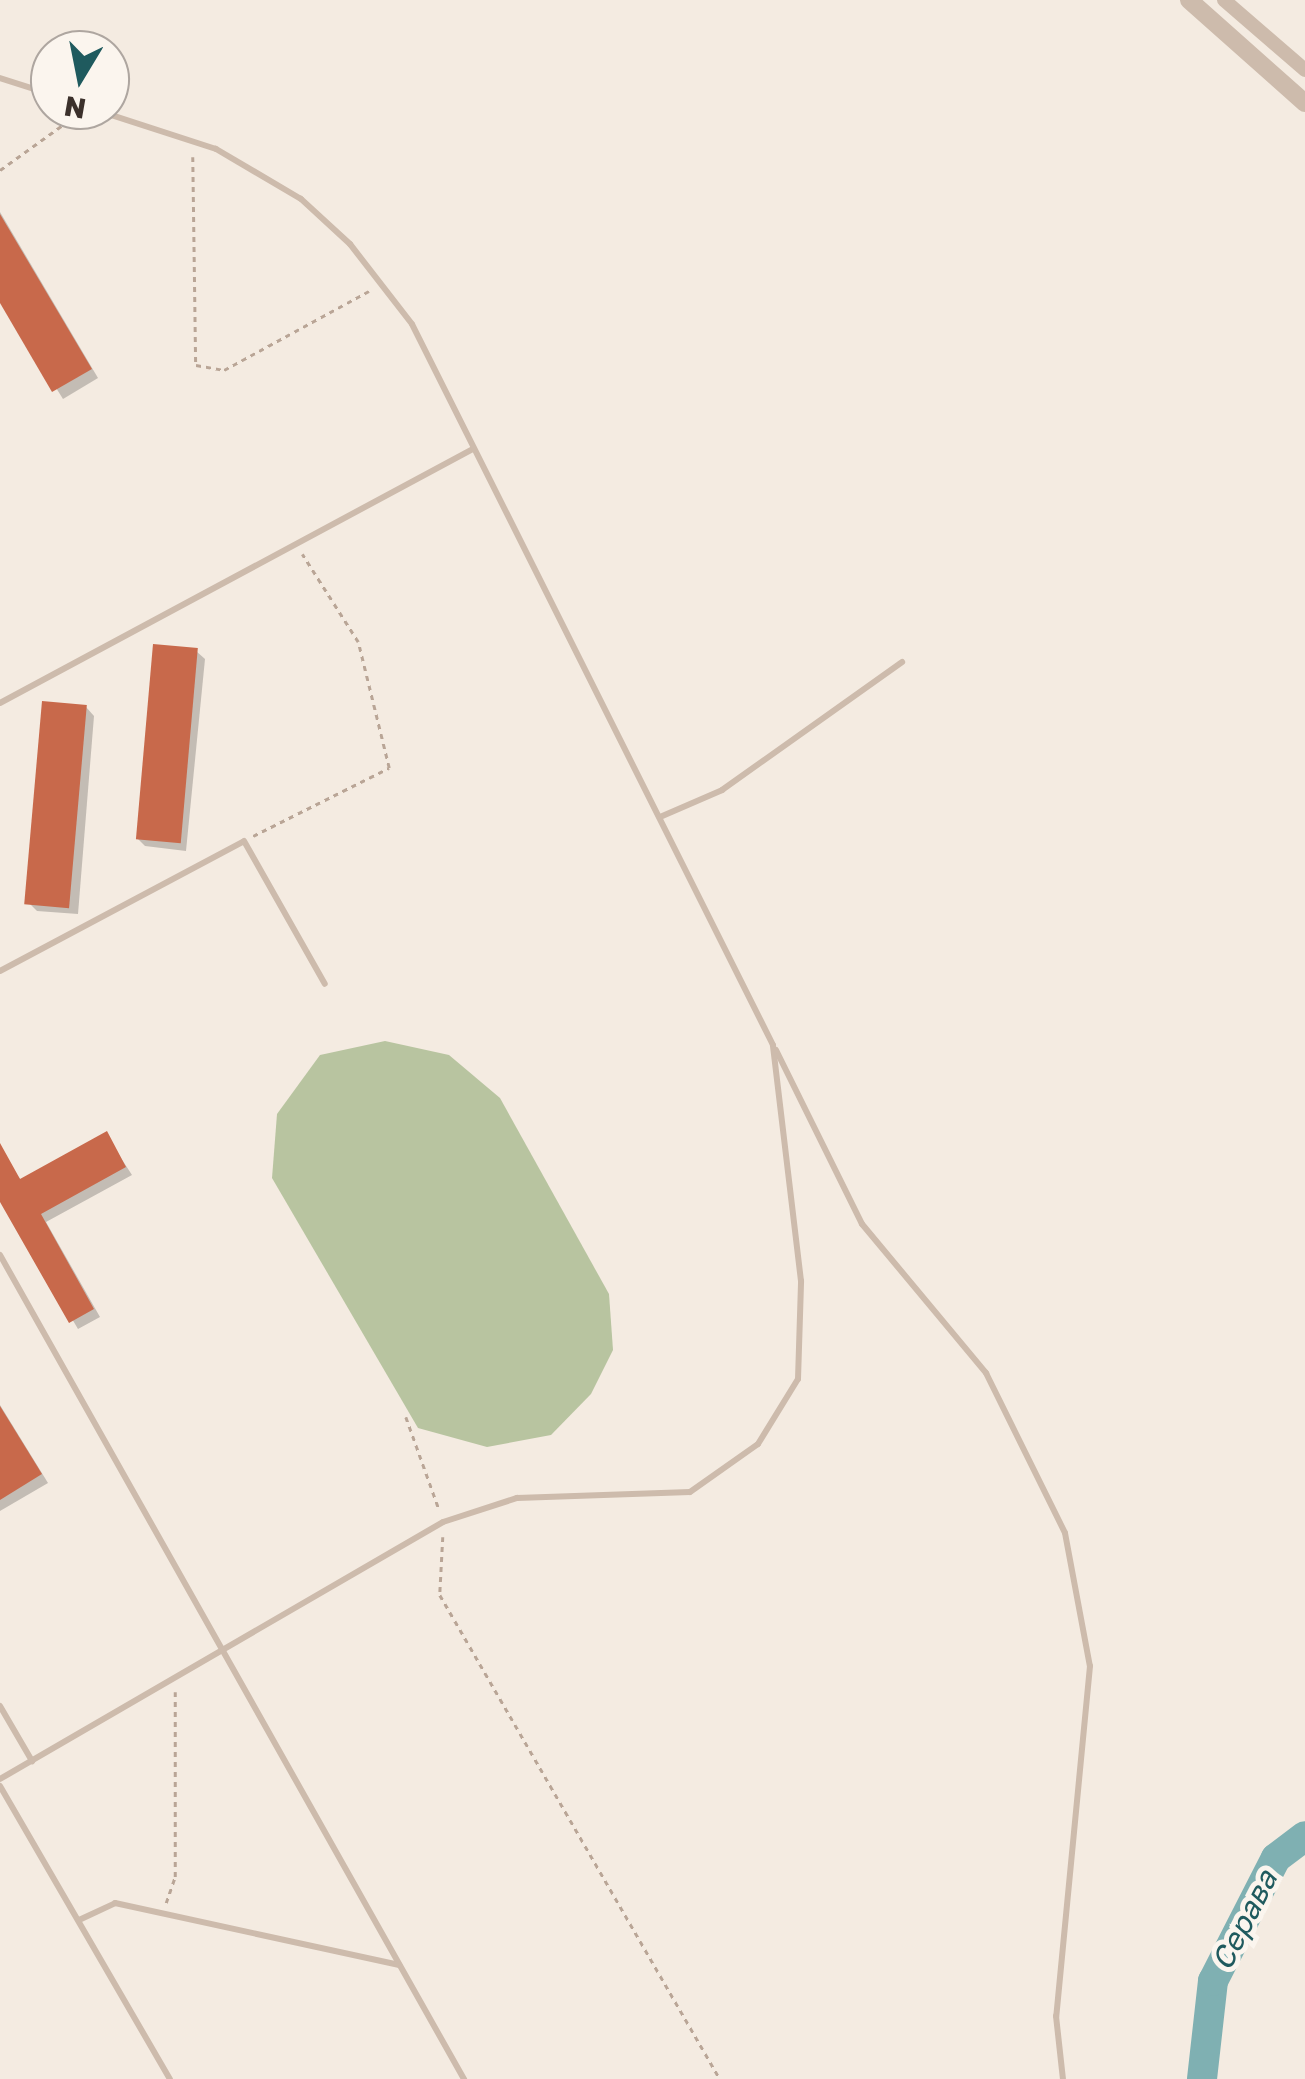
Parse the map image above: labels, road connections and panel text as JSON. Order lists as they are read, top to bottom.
{
  "water": ["Серава"],
  "north": "bottom"
}
